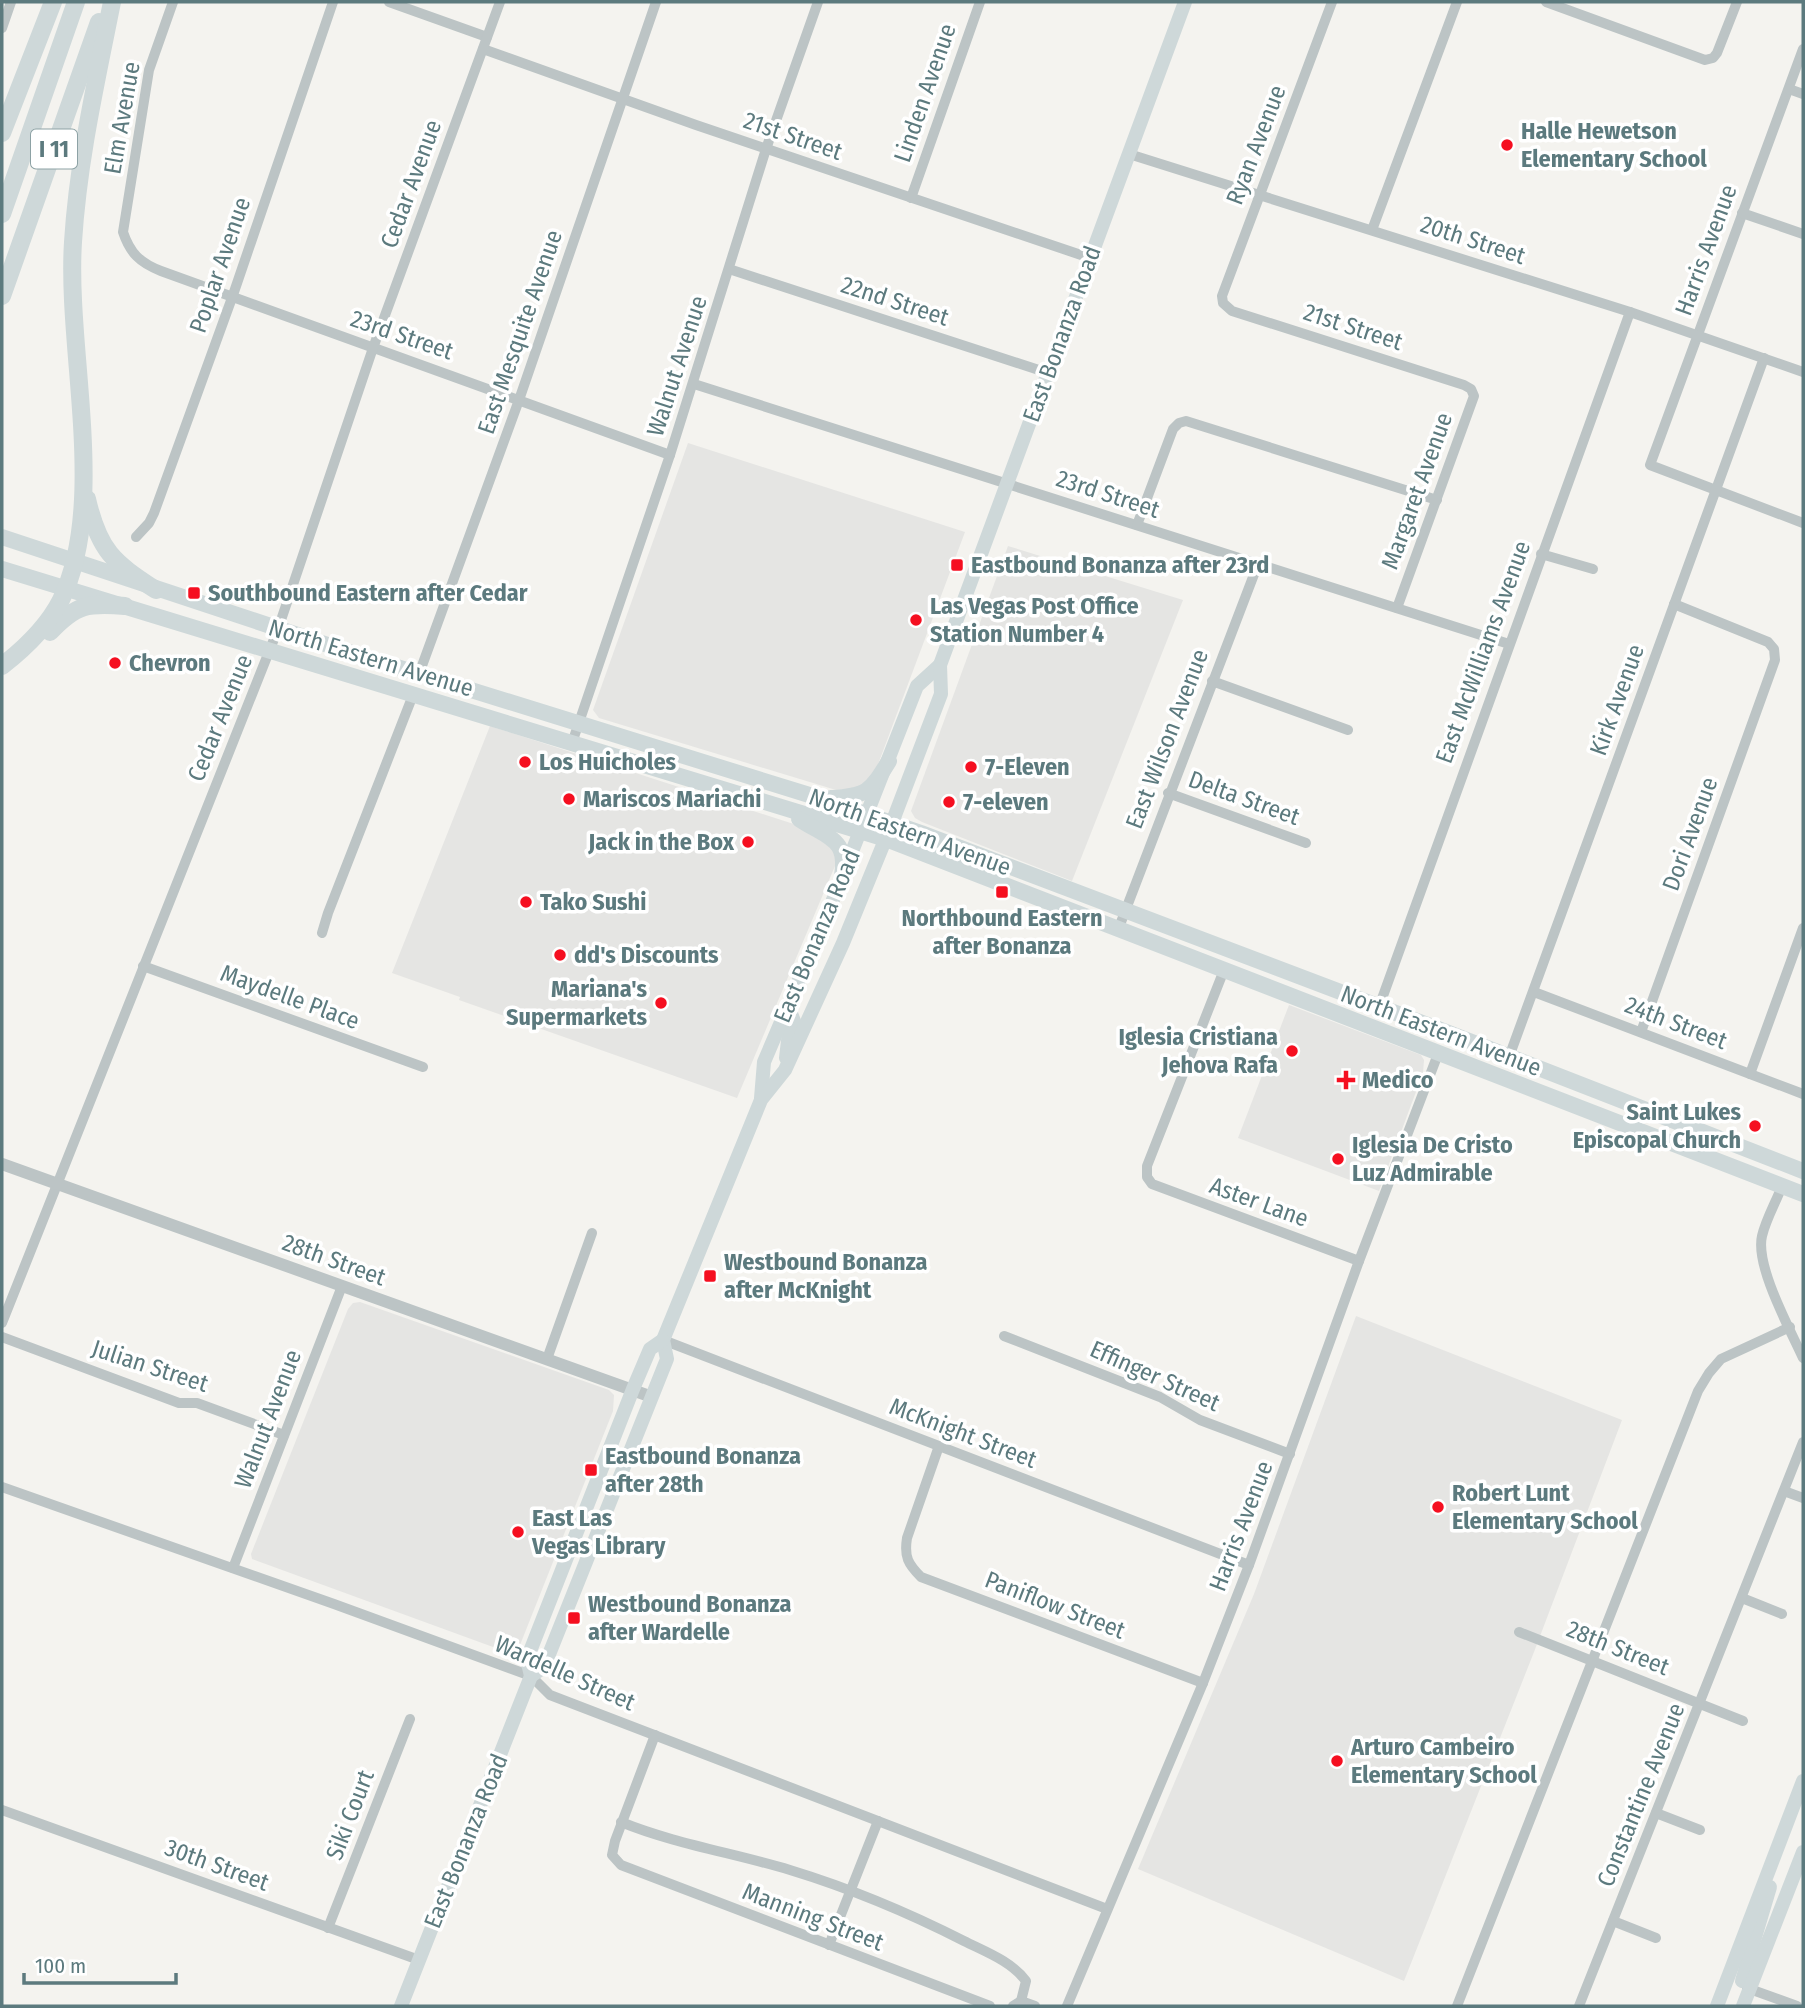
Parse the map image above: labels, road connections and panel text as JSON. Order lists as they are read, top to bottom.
{
  "streets": {
    "highway": ["I 11"],
    "main road": ["East Bonanza Road", "North Eastern Avenue"],
    "street": [
      "Linden Avenue",
      "Elm Avenue",
      "21st Street",
      "Ryan Avenue",
      "Cedar Avenue",
      "20th Street",
      "Harris Avenue",
      "Poplar Avenue",
      "22nd Street",
      "East Mesquite Avenue",
      "23rd Street",
      "Walnut Avenue",
      "Margaret Avenue",
      "East McWilliams Avenue",
      "Kirk Avenue",
      "East Wilson Avenue",
      "Delta Street",
      "Dori Avenue",
      "Maydelle Place",
      "24th Street",
      "Aster Lane",
      "28th Street",
      "Julian Street",
      "Effinger Street",
      "McKnight Street",
      "Paniflow Street",
      "Wardelle Street",
      "Constantine Avenue",
      "Siki Court",
      "30th Street",
      "Manning Street"
    ]
  },
  "crossings": [
    ["Linden Avenue", "21st Street"],
    ["Elm Avenue", "23rd Street"],
    ["21st Street", "Ryan Avenue"],
    ["21st Street", "Cedar Avenue"],
    ["21st Street", "East Mesquite Avenue"],
    ["21st Street", "East Bonanza Road"],
    ["21st Street", "Walnut Avenue"],
    ["21st Street", "Margaret Avenue"],
    ["Ryan Avenue", "20th Street"],
    ["Cedar Avenue", "23rd Street"],
    ["Cedar Avenue", "North Eastern Avenue"],
    ["Cedar Avenue", "Maydelle Place"],
    ["Cedar Avenue", "28th Street"],
    ["20th Street", "Harris Avenue"],
    ["20th Street", "East Bonanza Road"],
    ["20th Street", "East McWilliams Avenue"],
    ["20th Street", "Kirk Avenue"],
    ["Harris Avenue", "North Eastern Avenue"],
    ["Harris Avenue", "Kirk Avenue"],
    ["Harris Avenue", "Aster Lane"],
    ["Harris Avenue", "Effinger Street"],
    ["Harris Avenue", "McKnight Street"],
    ["Harris Avenue", "Paniflow Street"],
    ["Harris Avenue", "Wardelle Street"],
    ["Poplar Avenue", "23rd Street"],
    ["22nd Street", "East Bonanza Road"],
    ["22nd Street", "Walnut Avenue"],
    ["East Mesquite Avenue", "23rd Street"],
    ["East Mesquite Avenue", "North Eastern Avenue"],
    ["East Bonanza Road", "23rd Street"],
    ["East Bonanza Road", "North Eastern Avenue"],
    ["East Bonanza Road", "28th Street"],
    ["East Bonanza Road", "McKnight Street"],
    ["East Bonanza Road", "Wardelle Street"],
    ["East Bonanza Road", "30th Street"],
    ["23rd Street", "Walnut Avenue"],
    ["23rd Street", "Margaret Avenue"],
    ["23rd Street", "East McWilliams Avenue"],
    ["23rd Street", "East Wilson Avenue"],
    ["Walnut Avenue", "North Eastern Avenue"],
    ["Walnut Avenue", "28th Street"],
    ["Walnut Avenue", "Julian Street"],
    ["Walnut Avenue", "Wardelle Street"],
    ["East McWilliams Avenue", "North Eastern Avenue"],
    ["North Eastern Avenue", "Kirk Avenue"],
    ["North Eastern Avenue", "East Wilson Avenue"],
    ["North Eastern Avenue", "Aster Lane"],
    ["Kirk Avenue", "Dori Avenue"],
    ["Kirk Avenue", "24th Street"],
    ["East Wilson Avenue", "Delta Street"],
    ["Dori Avenue", "24th Street"],
    ["28th Street", "Constantine Avenue"],
    ["McKnight Street", "Paniflow Street"],
    ["Siki Court", "30th Street"]
  ],
  "places": {
    "other": [
      "Halle Hewetson Elementary School",
      "Las Vegas Post Office Station Number 4",
      "Chevron",
      "Los Huicholes",
      "7-Eleven",
      "Mariscos Mariachi",
      "7-eleven",
      "Jack in the Box",
      "Tako Sushi",
      "dd's Discounts",
      "Mariana's Supermarkets",
      "Iglesia Cristiana Jehova Rafa",
      "Saint Lukes Episcopal Church",
      "Iglesia De Cristo Luz Admirable",
      "Robert Lunt Elementary School",
      "East Las Vegas Library",
      "Arturo Cambeiro Elementary School"
    ],
    "transit": [
      "Eastbound Bonanza after 23rd",
      "Southbound Eastern after Cedar",
      "Northbound Eastern after Bonanza",
      "Westbound Bonanza after McKnight",
      "Eastbound Bonanza after 28th",
      "Westbound Bonanza after Wardelle"
    ],
    "health": ["Medico"]
  },
  "scale_bar": "100 m"
}
